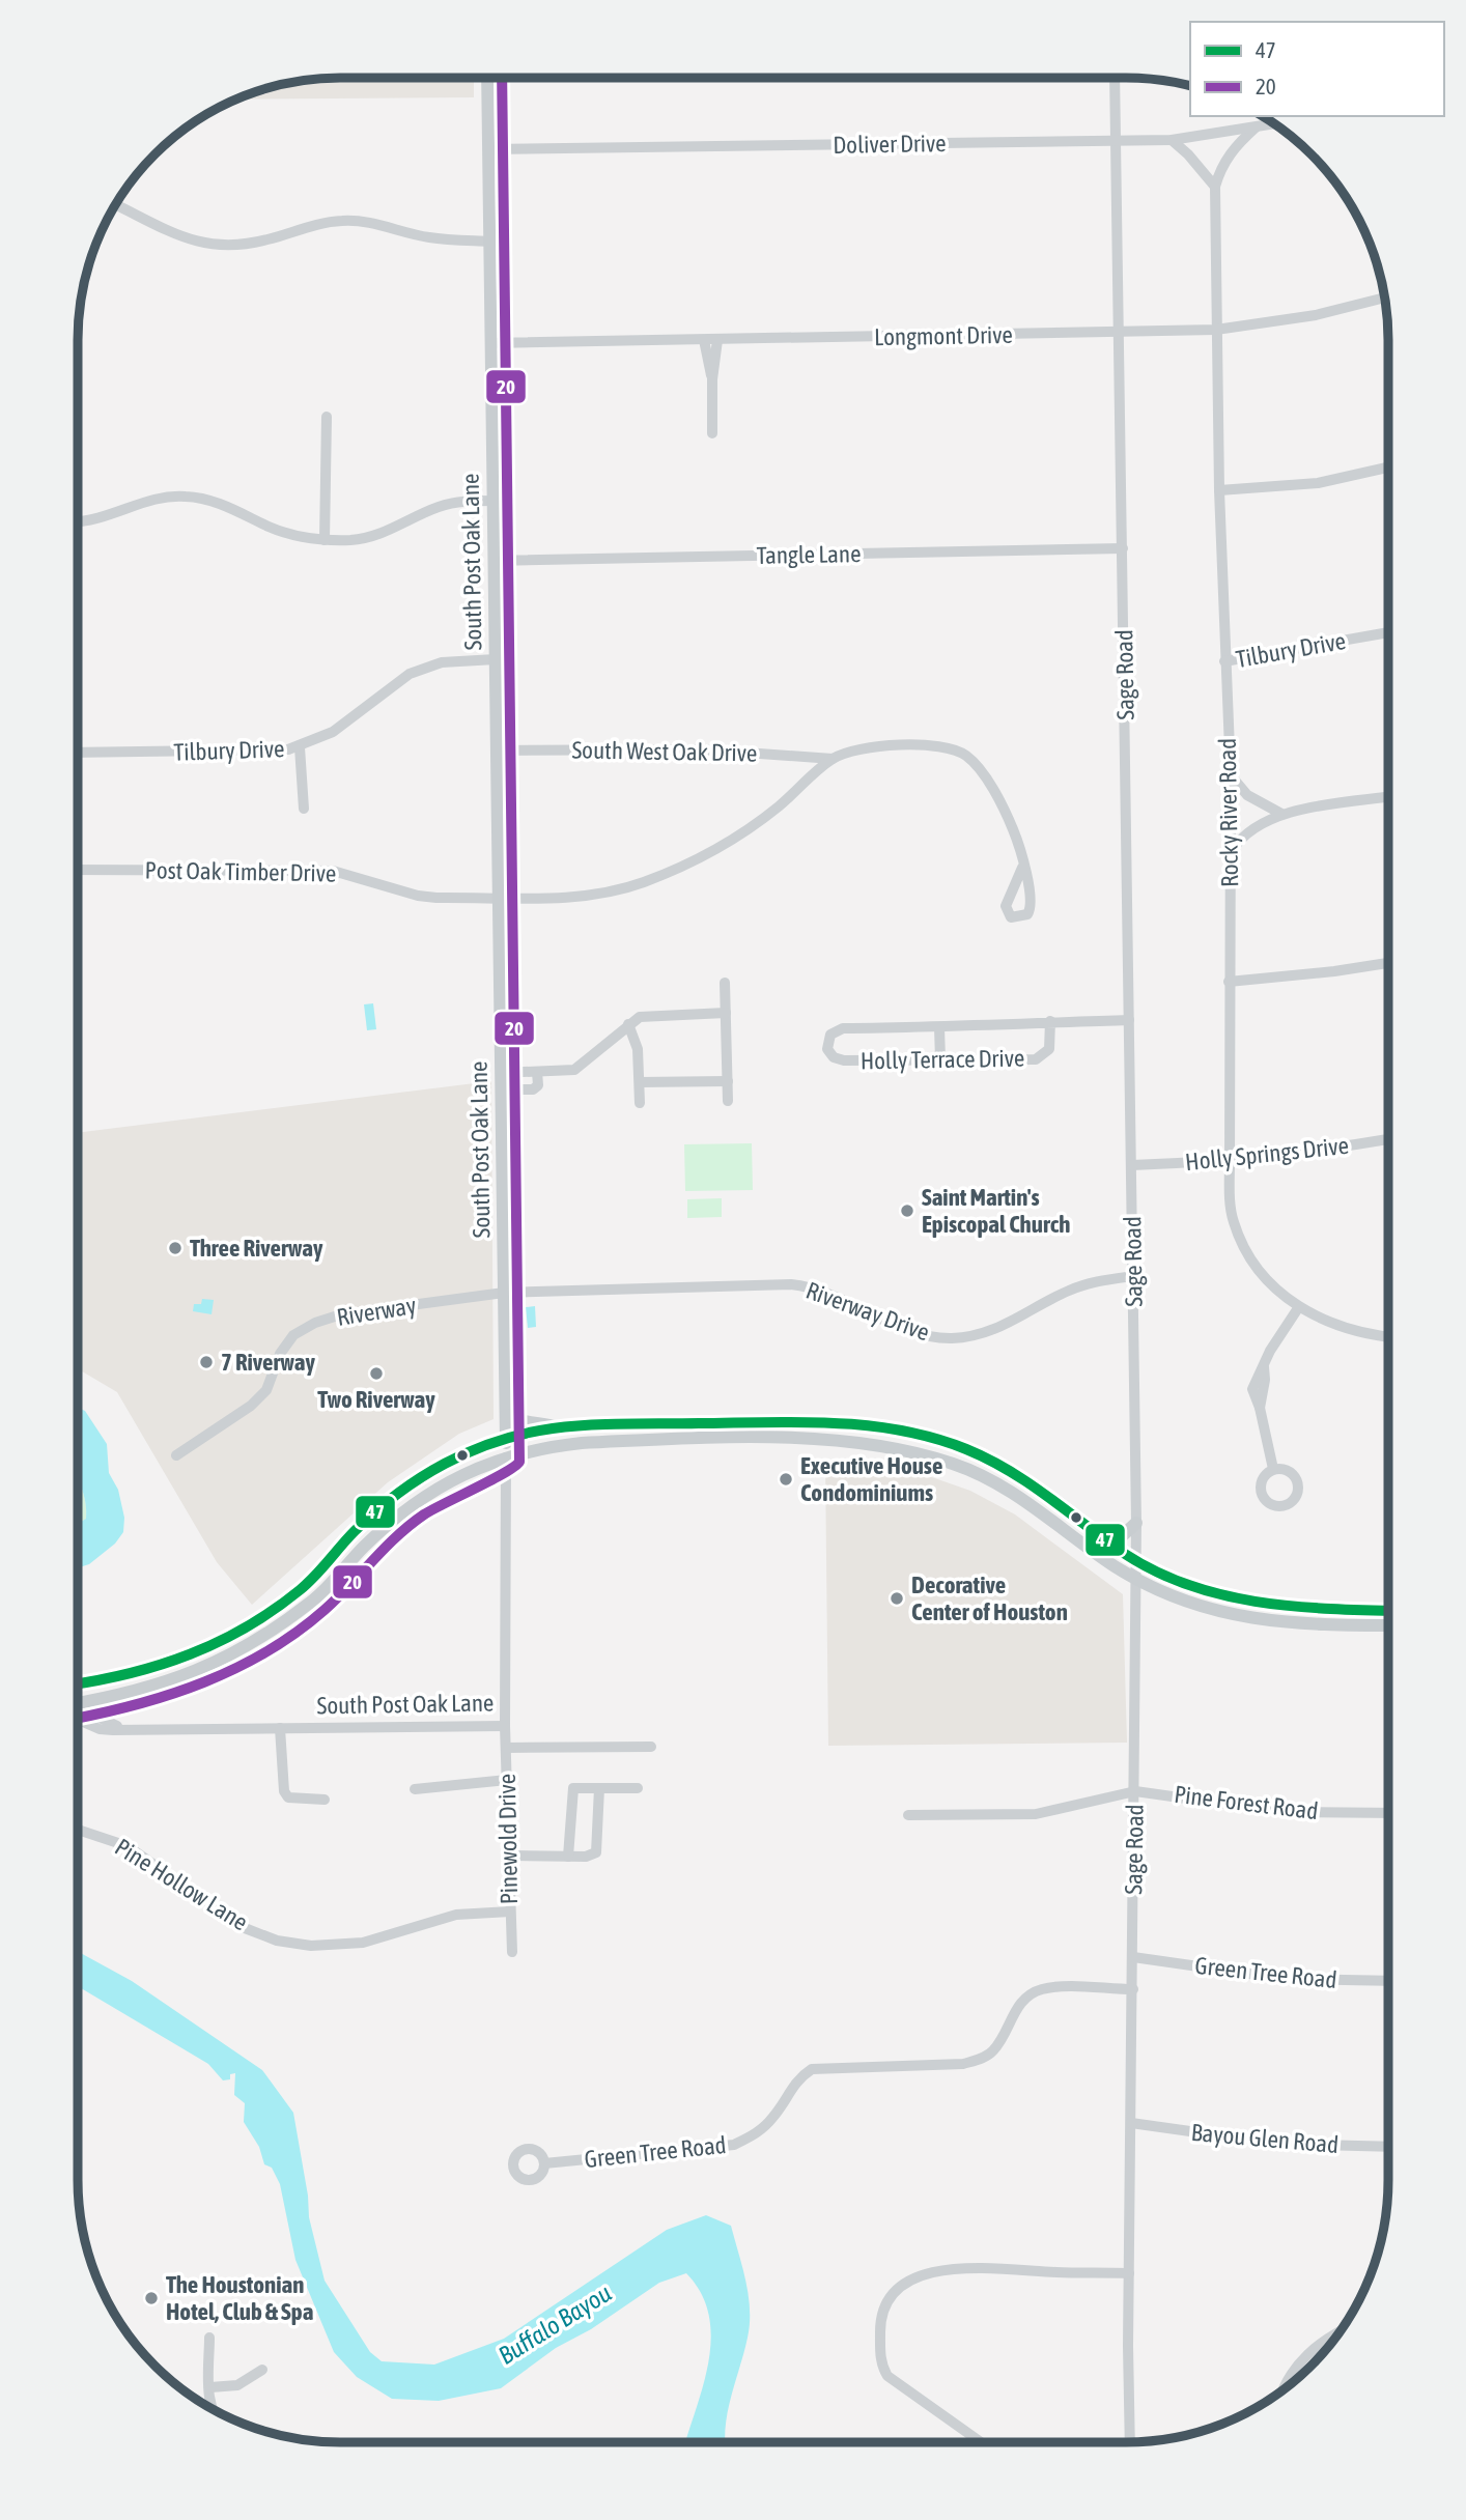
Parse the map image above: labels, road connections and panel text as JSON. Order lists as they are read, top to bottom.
{
  "streets": {
    "main road": ["South Post Oak Lane"],
    "street": [
      "Doliver Drive",
      "Longmont Drive",
      "Tangle Lane",
      "Tilbury Drive",
      "Sage Road",
      "South West Oak Drive",
      "Rocky River Road",
      "Post Oak Timber Drive",
      "Holly Terrace Drive",
      "Holly Springs Drive",
      "Riverway",
      "Riverway Drive",
      "Pine Forest Road",
      "Pinewold Drive",
      "Pine Hollow Lane",
      "Green Tree Road",
      "Bayou Glen Road"
    ]
  },
  "crossings": [
    ["Doliver Drive", "South Post Oak Lane"],
    ["Doliver Drive", "Sage Road"],
    ["Doliver Drive", "Rocky River Road"],
    ["Longmont Drive", "South Post Oak Lane"],
    ["Longmont Drive", "Sage Road"],
    ["Longmont Drive", "Rocky River Road"],
    ["Tangle Lane", "South Post Oak Lane"],
    ["Tangle Lane", "Sage Road"],
    ["South Post Oak Lane", "Tilbury Drive"],
    ["South Post Oak Lane", "South West Oak Drive"],
    ["South Post Oak Lane", "Post Oak Timber Drive"],
    ["South Post Oak Lane", "Riverway"],
    ["South Post Oak Lane", "Riverway Drive"],
    ["South Post Oak Lane", "Pinewold Drive"],
    ["Tilbury Drive", "Rocky River Road"],
    ["Sage Road", "Holly Terrace Drive"],
    ["Sage Road", "Holly Springs Drive"],
    ["Sage Road", "Riverway Drive"],
    ["Sage Road", "Pine Forest Road"],
    ["Sage Road", "Green Tree Road"],
    ["Sage Road", "Bayou Glen Road"],
    ["South West Oak Drive", "Post Oak Timber Drive"],
    ["Rocky River Road", "Holly Springs Drive"],
    ["Riverway", "Riverway Drive"],
    ["Pinewold Drive", "Pine Hollow Lane"]
  ],
  "water": ["Buffalo Bayou"],
  "places": [
    "Saint Martin's Episcopal Church",
    "Three Riverway",
    "7 Riverway",
    "Two Riverway",
    "Executive House Condominiums",
    "Decorative Center of Houston",
    "The Houstonian Hotel, Club & Spa"
  ],
  "lines": ["transit line 20", "transit line 47"],
  "legend": ["47", "20"]
}
